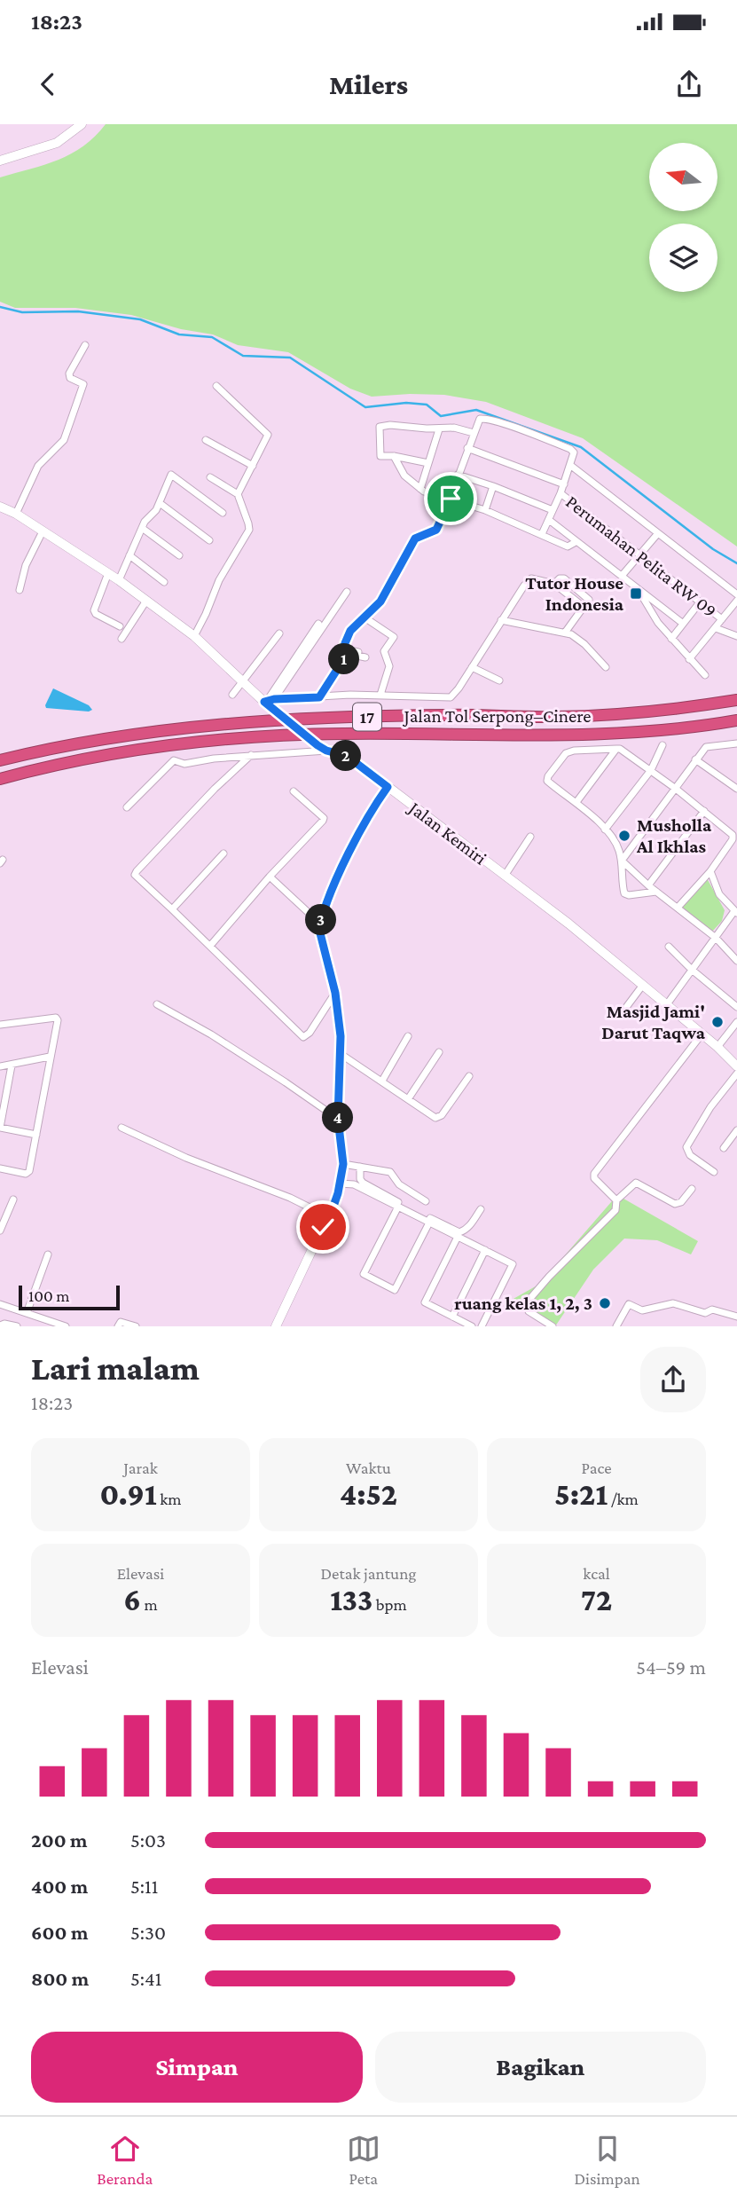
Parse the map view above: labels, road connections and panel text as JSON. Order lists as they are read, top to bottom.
{
  "streets": {
    "highway": ["Jalan Tol Serpong–Cinere", "17"],
    "street": ["Perumahan Pelita RW 09", "Jalan Kemiri"]
  },
  "places": {
    "transit": ["Tutor House Indonesia"],
    "other": ["Musholla Al Ikhlas", "Masjid Jami' Darut Taqwa", "ruang kelas 1, 2, 3"]
  },
  "scale_bar": "100 m",
  "north": "left",
  "page": {
    "status": "18:23",
    "header": "Milers",
    "pins": [
      "1",
      "2",
      "3",
      "4"
    ],
    "scale": "100 m",
    "heading": ["Lari malam", "18:23"],
    "stats": [
      ["Jarak", "0.91 km"],
      ["Waktu", "4:52"],
      ["Pace", "5:21 /km"],
      ["Elevasi", "6 m"],
      ["Detak jantung", "133 bpm"],
      ["kcal", "72"]
    ],
    "chart": ["Elevasi", "54–59 m"],
    "list": [
      {
        "name": "200 m",
        "note": "5:03"
      },
      {
        "name": "400 m",
        "note": "5:11"
      },
      {
        "name": "600 m",
        "note": "5:30"
      },
      {
        "name": "800 m",
        "note": "5:41"
      }
    ],
    "buttons": ["Simpan", "Bagikan"],
    "tabs": ["Beranda", "Peta", "Disimpan"]
  }
}
